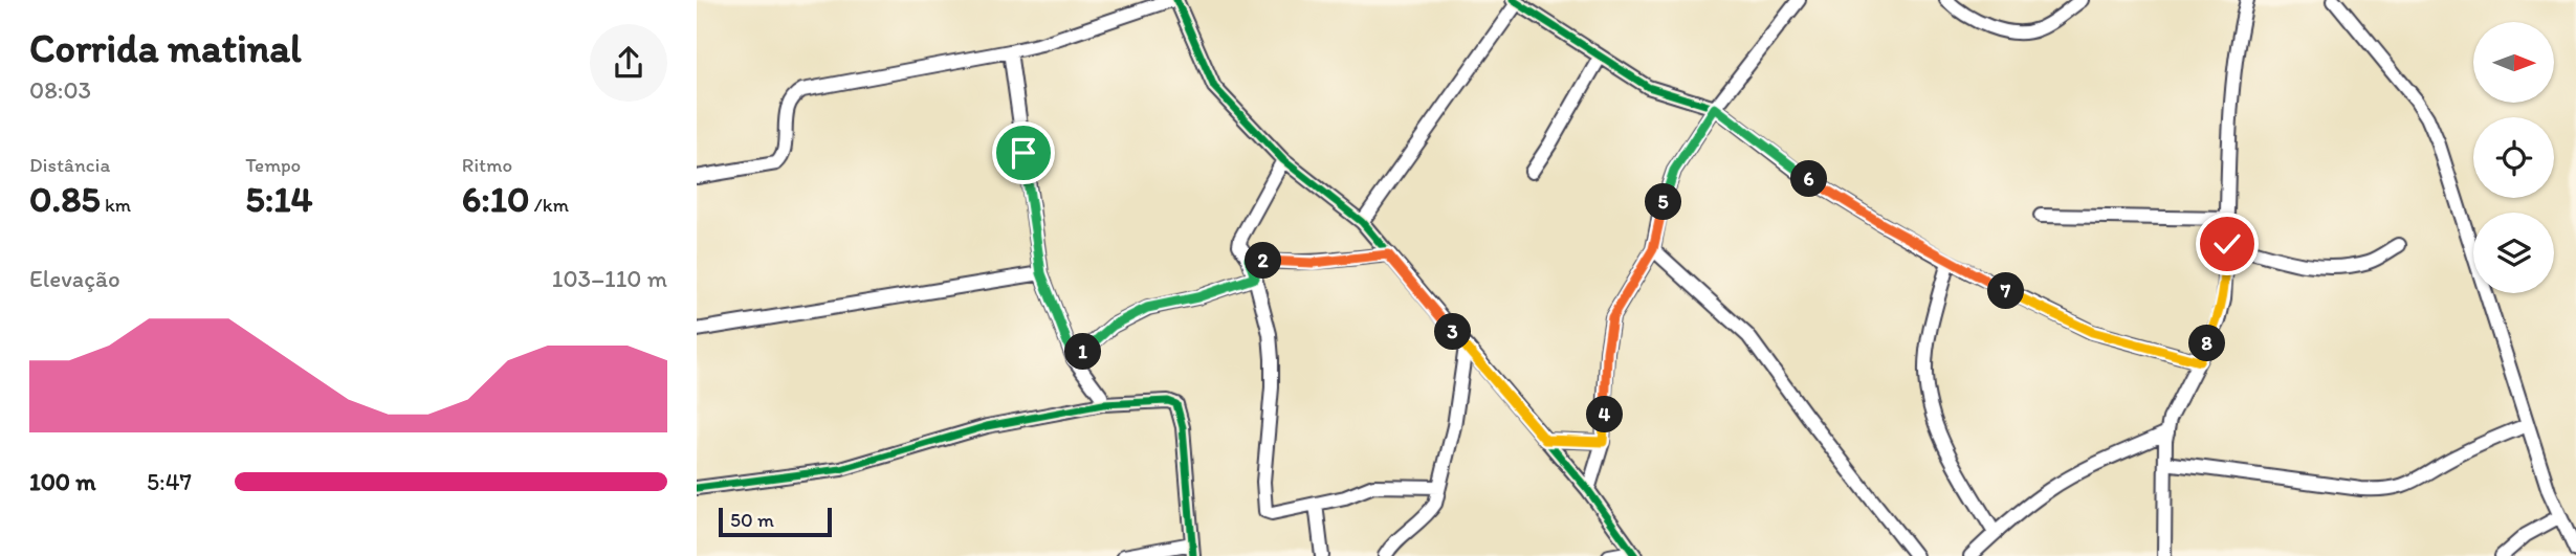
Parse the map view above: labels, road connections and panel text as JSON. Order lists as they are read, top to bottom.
{
  "scale_bar": "50 m",
  "north": "right",
  "page": {
    "heading": ["Corrida matinal", "08:03"],
    "stats": [
      ["Distância", "0.85 km"],
      ["Tempo", "5:14"],
      ["Ritmo", "6:10 /km"]
    ],
    "pins": [
      "6",
      "5",
      "2",
      "7",
      "3",
      "8",
      "1",
      "4"
    ],
    "chart": ["Elevação", "103–110 m"],
    "list": [
      {
        "name": "100 m",
        "note": "5:47"
      }
    ],
    "scale": "50 m"
  }
}
